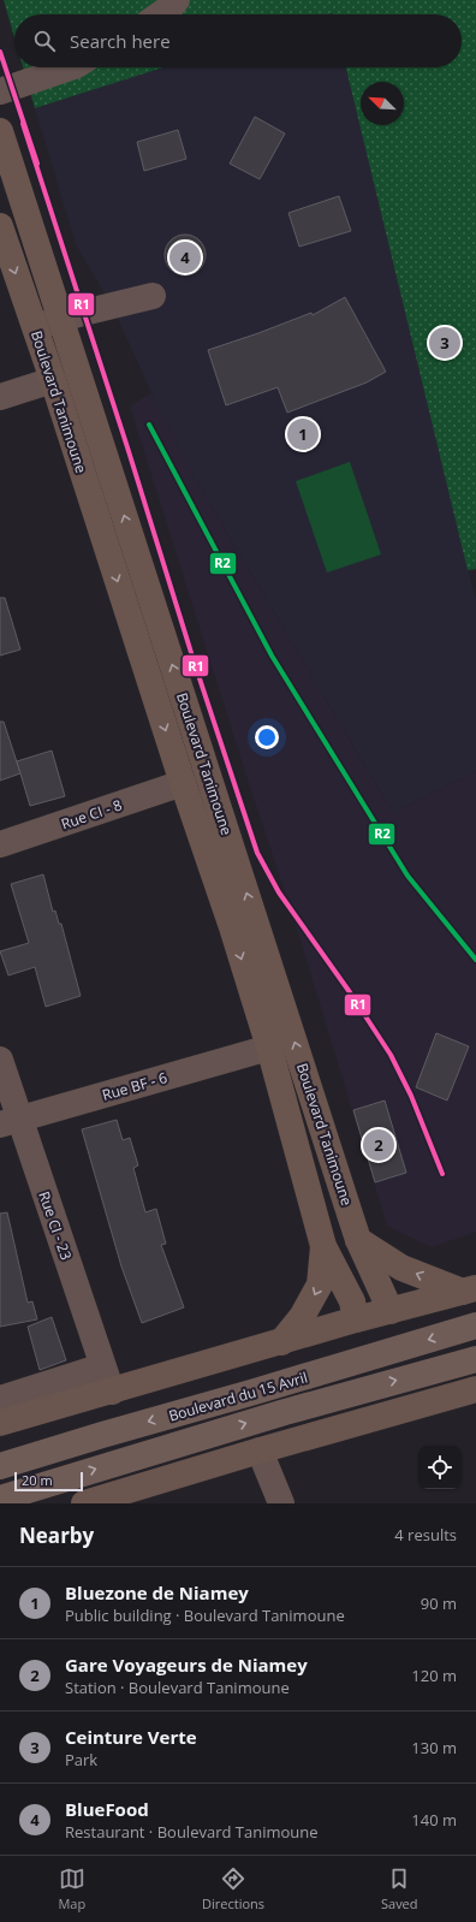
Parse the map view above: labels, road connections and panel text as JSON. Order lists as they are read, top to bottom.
{
  "streets": {
    "highway": ["Boulevard du 15 Avril"],
    "main road": ["Boulevard Tanimoune"],
    "street": ["Rue CI - 8", "Rue BF - 6", "Rue CI - 23"]
  },
  "crossings": [
    ["Boulevard Tanimoune", "Rue CI - 8"],
    ["Boulevard Tanimoune", "Rue BF - 6"],
    ["Rue BF - 6", "Rue CI - 23"]
  ],
  "lines": ["transit line R1", "transit line R2"],
  "scale_bar": "20 m",
  "north": "top left",
  "page": {
    "search": "Search here",
    "pins": [
      "4",
      "3",
      "1",
      "2"
    ],
    "scale": "20 m",
    "heading": ["Nearby", "4 results"],
    "list": [
      {
        "mark": "1",
        "name": "Bluezone de Niamey",
        "note": "Public building · Boulevard Tanimoune",
        "value": "90 m"
      },
      {
        "mark": "2",
        "name": "Gare Voyageurs de Niamey",
        "note": "Station · Boulevard Tanimoune",
        "value": "120 m"
      },
      {
        "mark": "3",
        "name": "Ceinture Verte",
        "note": "Park",
        "value": "130 m"
      },
      {
        "mark": "4",
        "name": "BlueFood",
        "note": "Restaurant · Boulevard Tanimoune",
        "value": "140 m"
      }
    ],
    "nav": ["Map", "Directions", "Saved"]
  }
}
